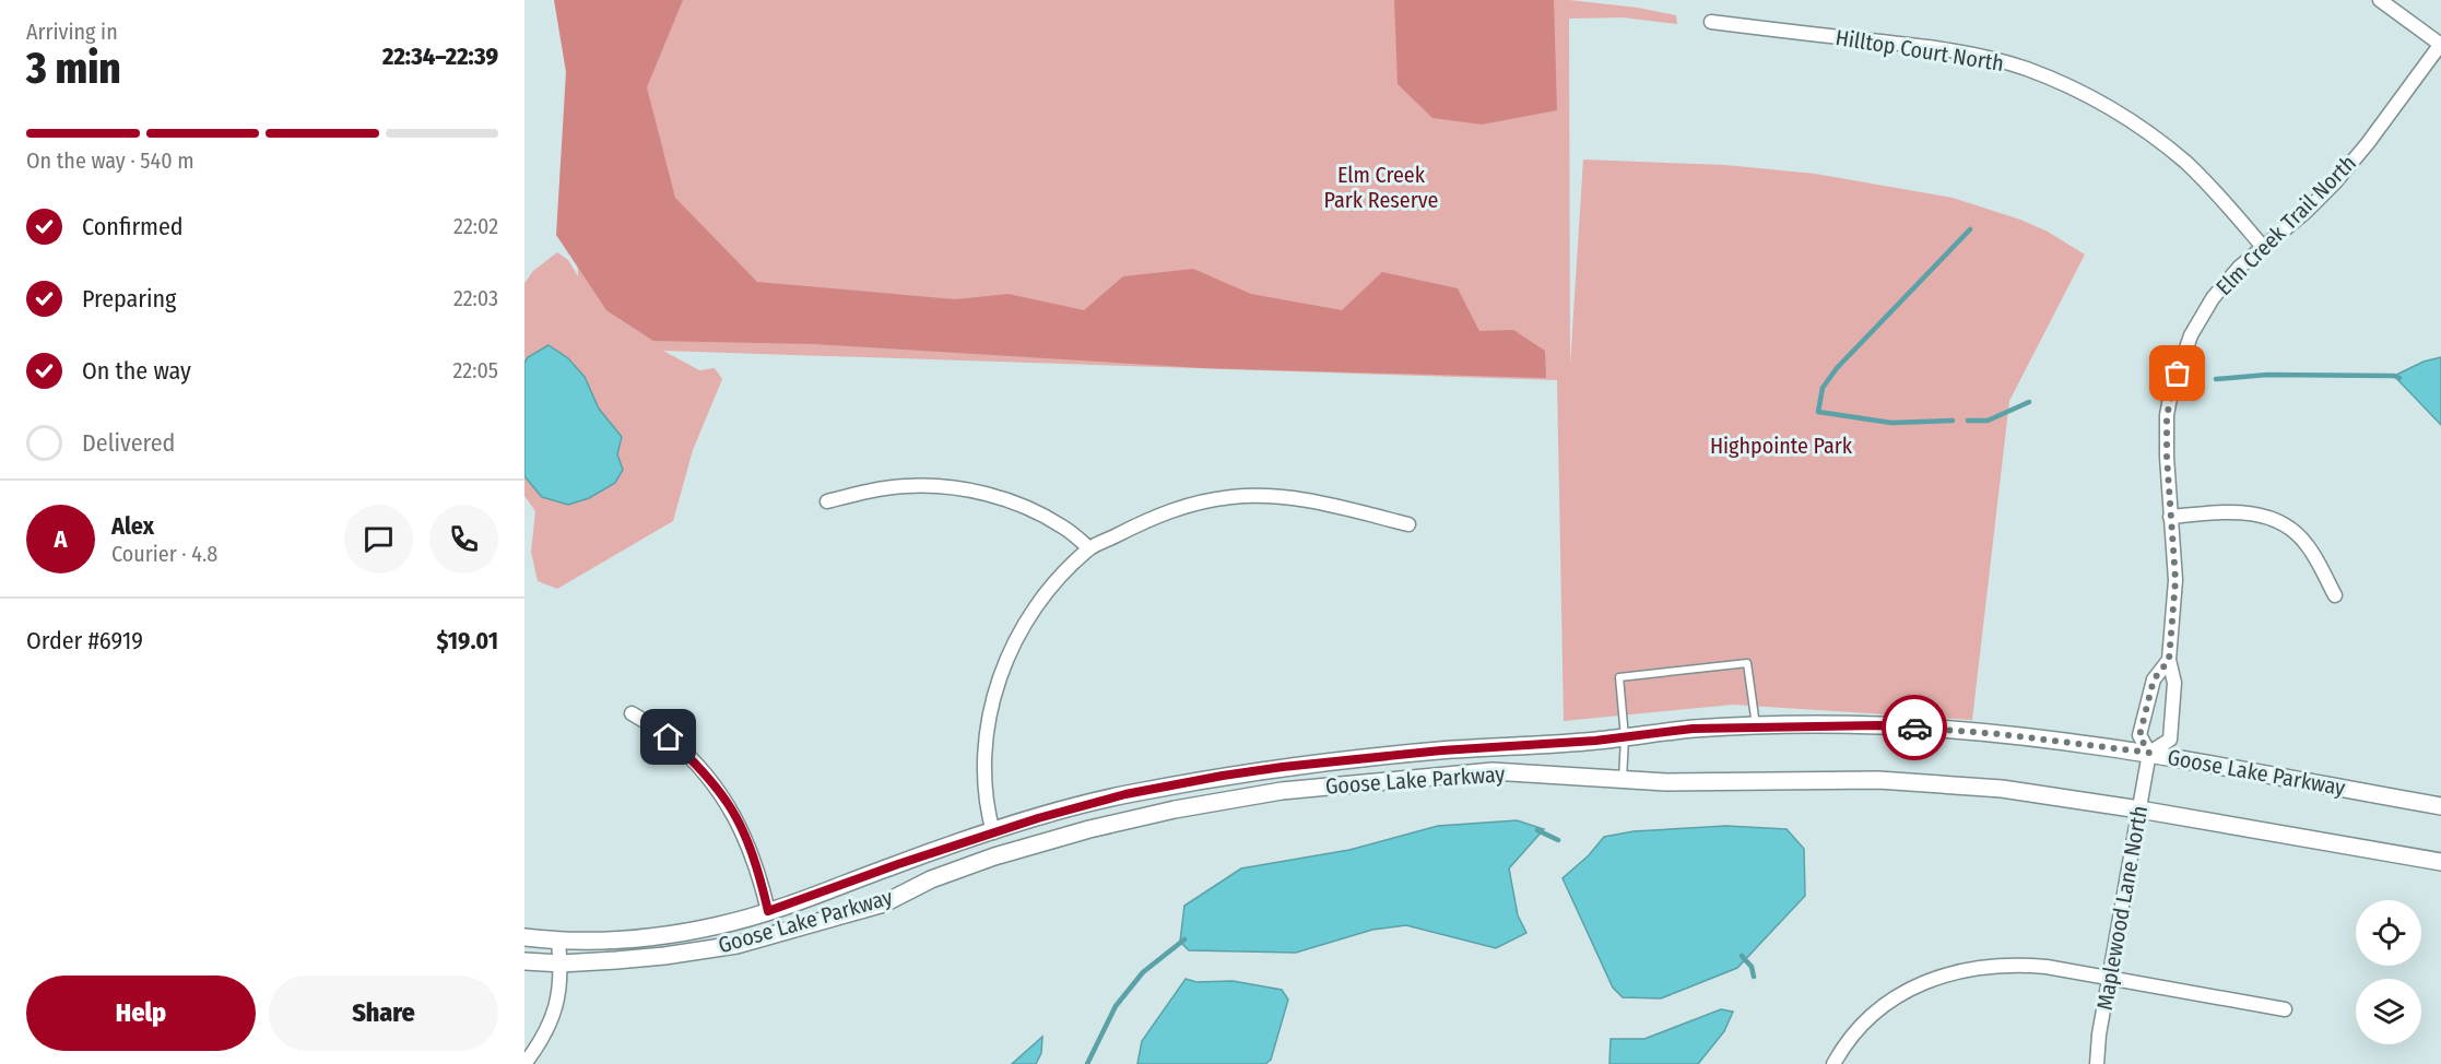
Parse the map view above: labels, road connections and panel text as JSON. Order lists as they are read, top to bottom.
{
  "streets": {
    "street": [
      "Hilltop Court North",
      "Elm Creek Trail North",
      "Goose Lake Parkway",
      "Maplewood Lane North"
    ]
  },
  "crossings": [
    ["Hilltop Court North", "Elm Creek Trail North"],
    ["Elm Creek Trail North", "Goose Lake Parkway"],
    ["Elm Creek Trail North", "Maplewood Lane North"],
    ["Goose Lake Parkway", "Maplewood Lane North"]
  ],
  "parks": ["Elm Creek Park Reserve", "Highpointe Park"],
  "page": {
    "heading": ["3 min", "Arriving in", "22:34–22:39"],
    "panel": [
      "Alex",
      "Courier · 4.8",
      "Order #6919",
      "$19.01"
    ],
    "bar": "On the way · 540 m",
    "list": [
      ["Confirmed", "22:02"],
      ["Preparing", "22:03"],
      ["On the way", "22:05"],
      "Delivered"
    ],
    "round": "A",
    "buttons": ["Help", "Share"]
  }
}
